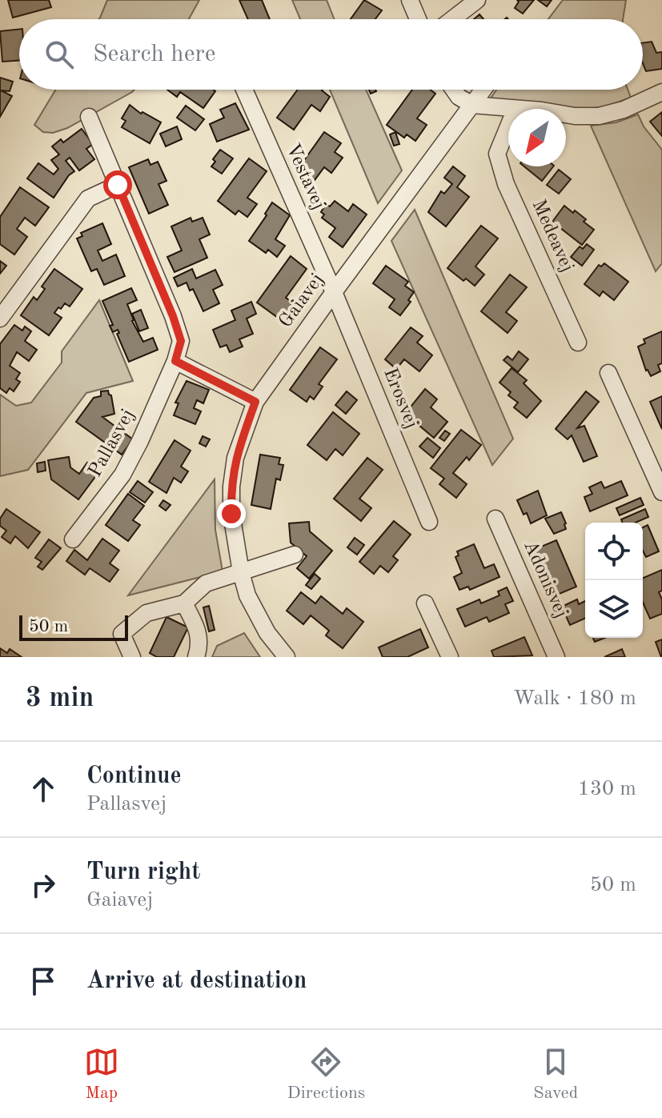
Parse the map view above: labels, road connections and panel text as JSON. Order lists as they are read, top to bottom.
{
  "streets": {
    "street": [
      "Vestavej",
      "Medeavej",
      "Gaiavej",
      "Erosvej",
      "Pallasvej",
      "Adonisvej"
    ]
  },
  "crossings": [
    ["Vestavej", "Gaiavej"],
    ["Vestavej", "Erosvej"],
    ["Gaiavej", "Erosvej"]
  ],
  "scale_bar": "50 m",
  "north": "bottom left",
  "page": {
    "search": "Search here",
    "scale": "50 m",
    "heading": ["3 min", "Walk · 180 m"],
    "list": [
      ["Continue", "Pallasvej", "130 m"],
      ["Turn right", "Gaiavej", "50 m"],
      "Arrive at destination"
    ],
    "nav": ["Map", "Directions", "Saved"]
  }
}
